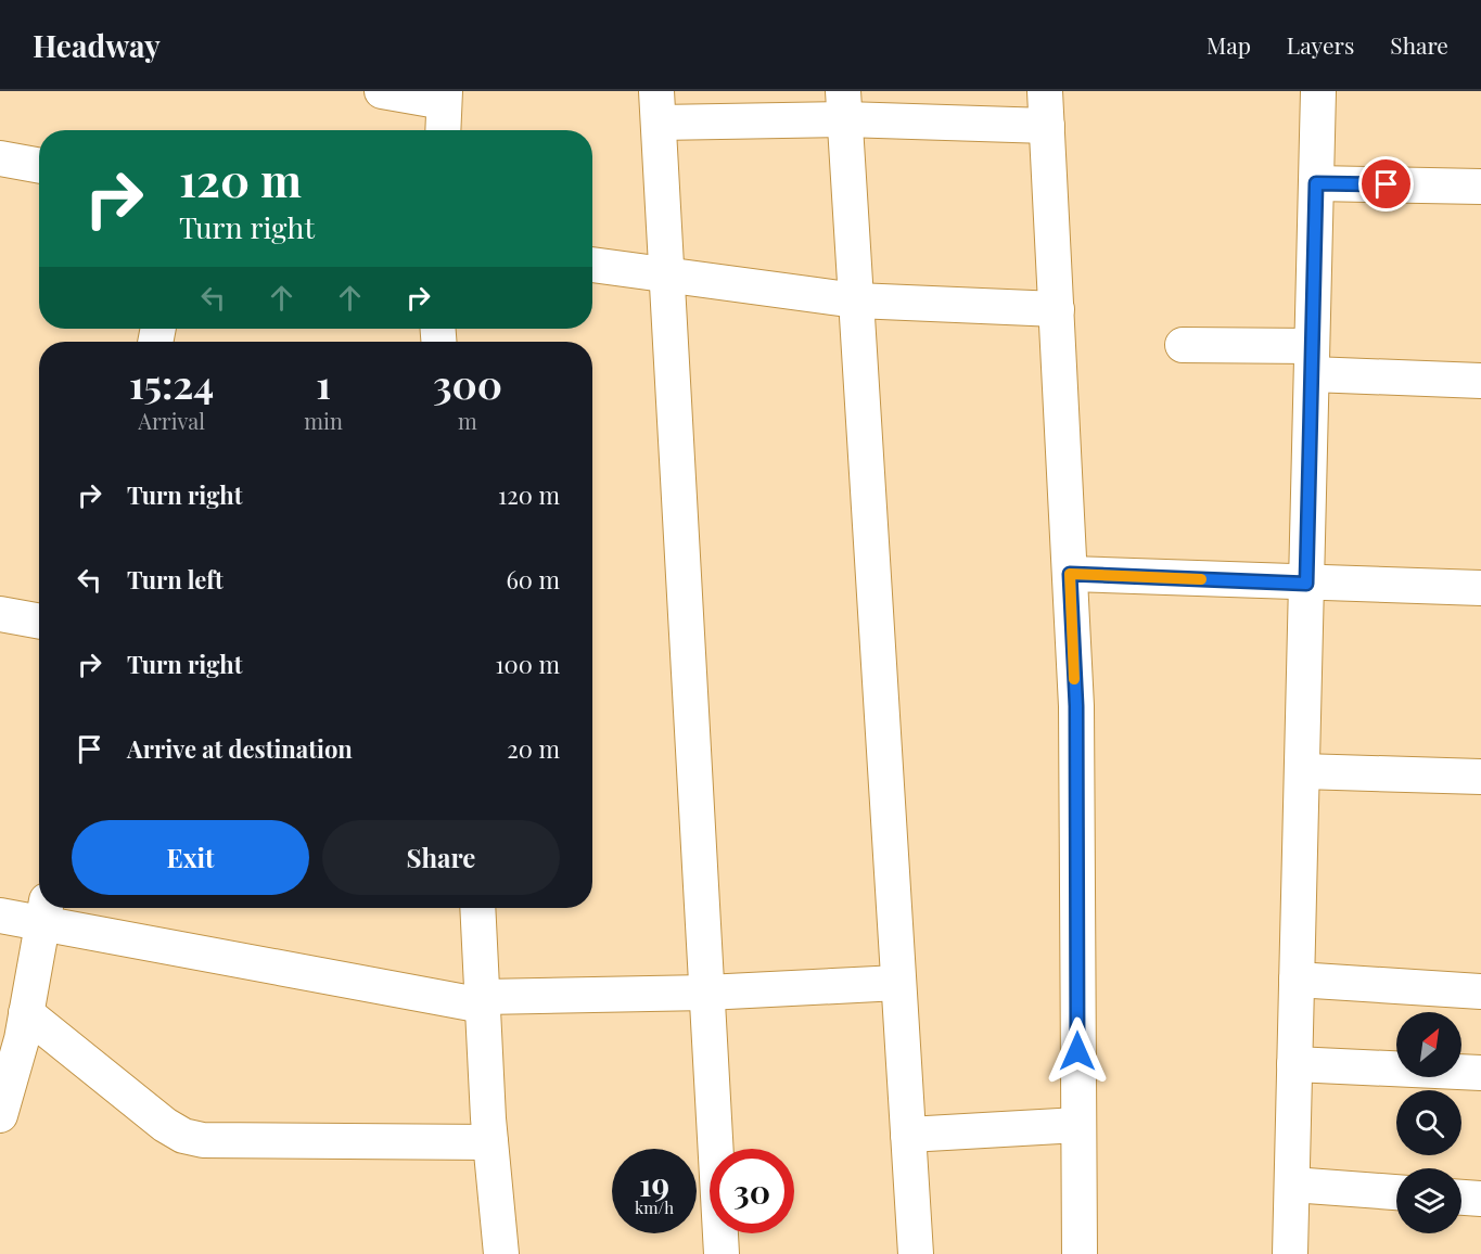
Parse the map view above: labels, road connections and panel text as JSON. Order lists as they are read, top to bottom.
{
  "north": "top right",
  "page": {
    "header": "Headway",
    "nav": ["Map", "Layers", "Share"],
    "turn": ["120 m", "Turn right"],
    "eta": [
      "15:24",
      "Arrival",
      "1",
      "min",
      "300",
      "m"
    ],
    "list": [
      {
        "name": "Turn right",
        "value": "120 m"
      },
      {
        "name": "Turn left",
        "value": "60 m"
      },
      {
        "name": "Turn right",
        "value": "100 m"
      },
      {
        "name": "Arrive at destination",
        "value": "20 m"
      }
    ],
    "buttons": ["Exit", "Share"],
    "speed": "19 km/h",
    "limit": "30"
  }
}
